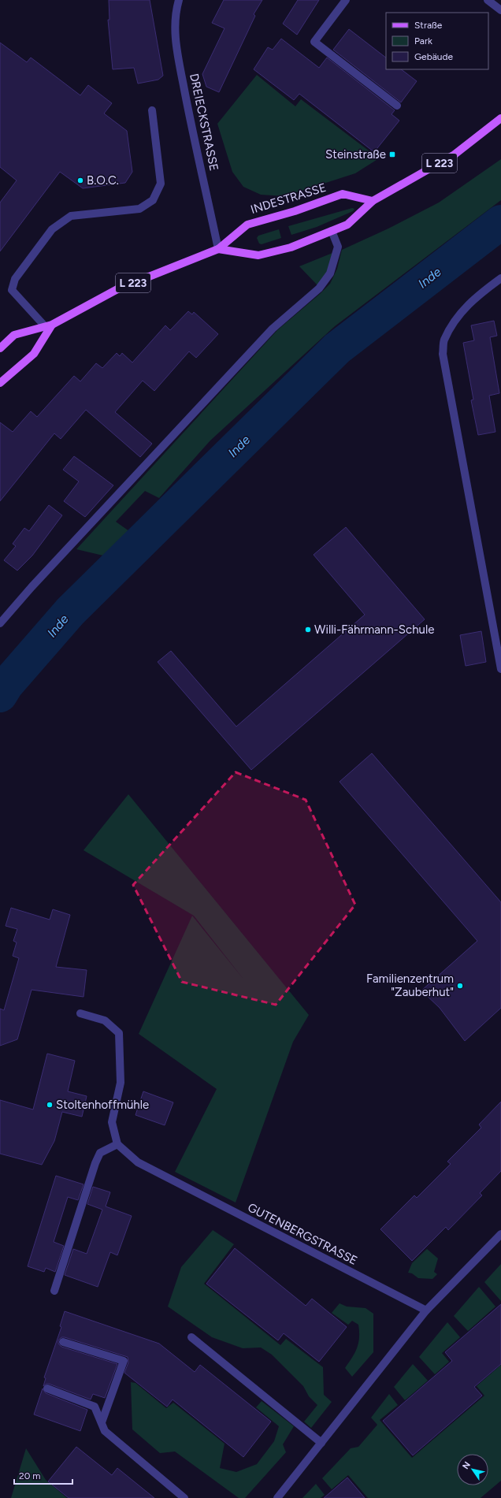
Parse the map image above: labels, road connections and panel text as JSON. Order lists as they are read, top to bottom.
{
  "streets": {
    "main road": ["L 223", "INDESTRASSE"],
    "street": ["DREIECKSTRASSE", "GUTENBERGSTRASSE"]
  },
  "crossings": [
    ["DREIECKSTRASSE", "L 223"],
    ["DREIECKSTRASSE", "INDESTRASSE"],
    ["L 223", "INDESTRASSE"]
  ],
  "water": ["Inde"],
  "places": {
    "transit": ["Steinstraße"],
    "other": [
      "B.O.C.",
      "Willi-Fährmann-Schule",
      "Familienzentrum \"Zauberhut\"",
      "Stoltenhoffmühle"
    ]
  },
  "legend": ["Straße", "Park", "Gebäude"],
  "scale_bar": "20 m",
  "north": "top left"
}
